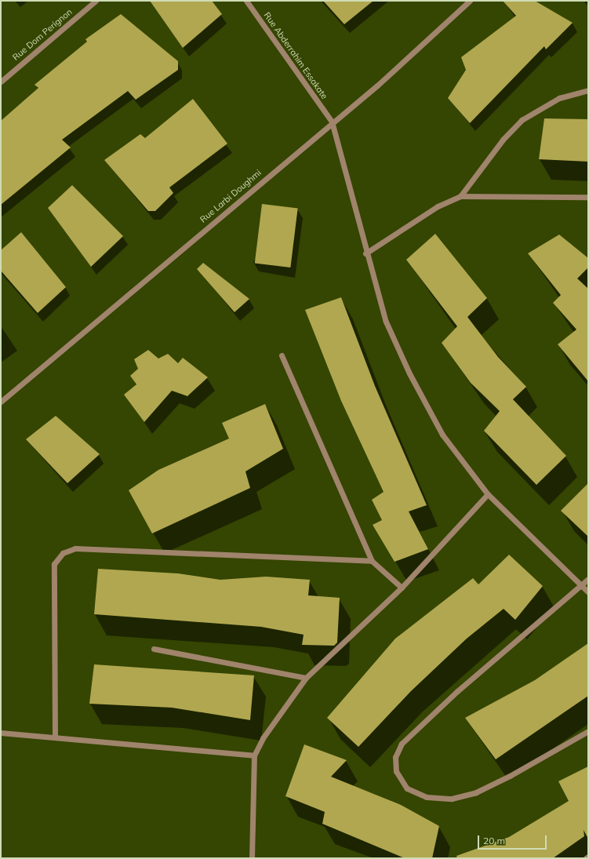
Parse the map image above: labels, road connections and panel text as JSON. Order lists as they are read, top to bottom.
{
  "streets": {
    "street": ["Rue Dom Perignon", "Rue Abderrahim Essakate", "Rue Larbi Doughmi"]
  },
  "crossings": [
    ["Rue Abderrahim Essakate", "Rue Larbi Doughmi"]
  ],
  "scale_bar": "20 m"
}
